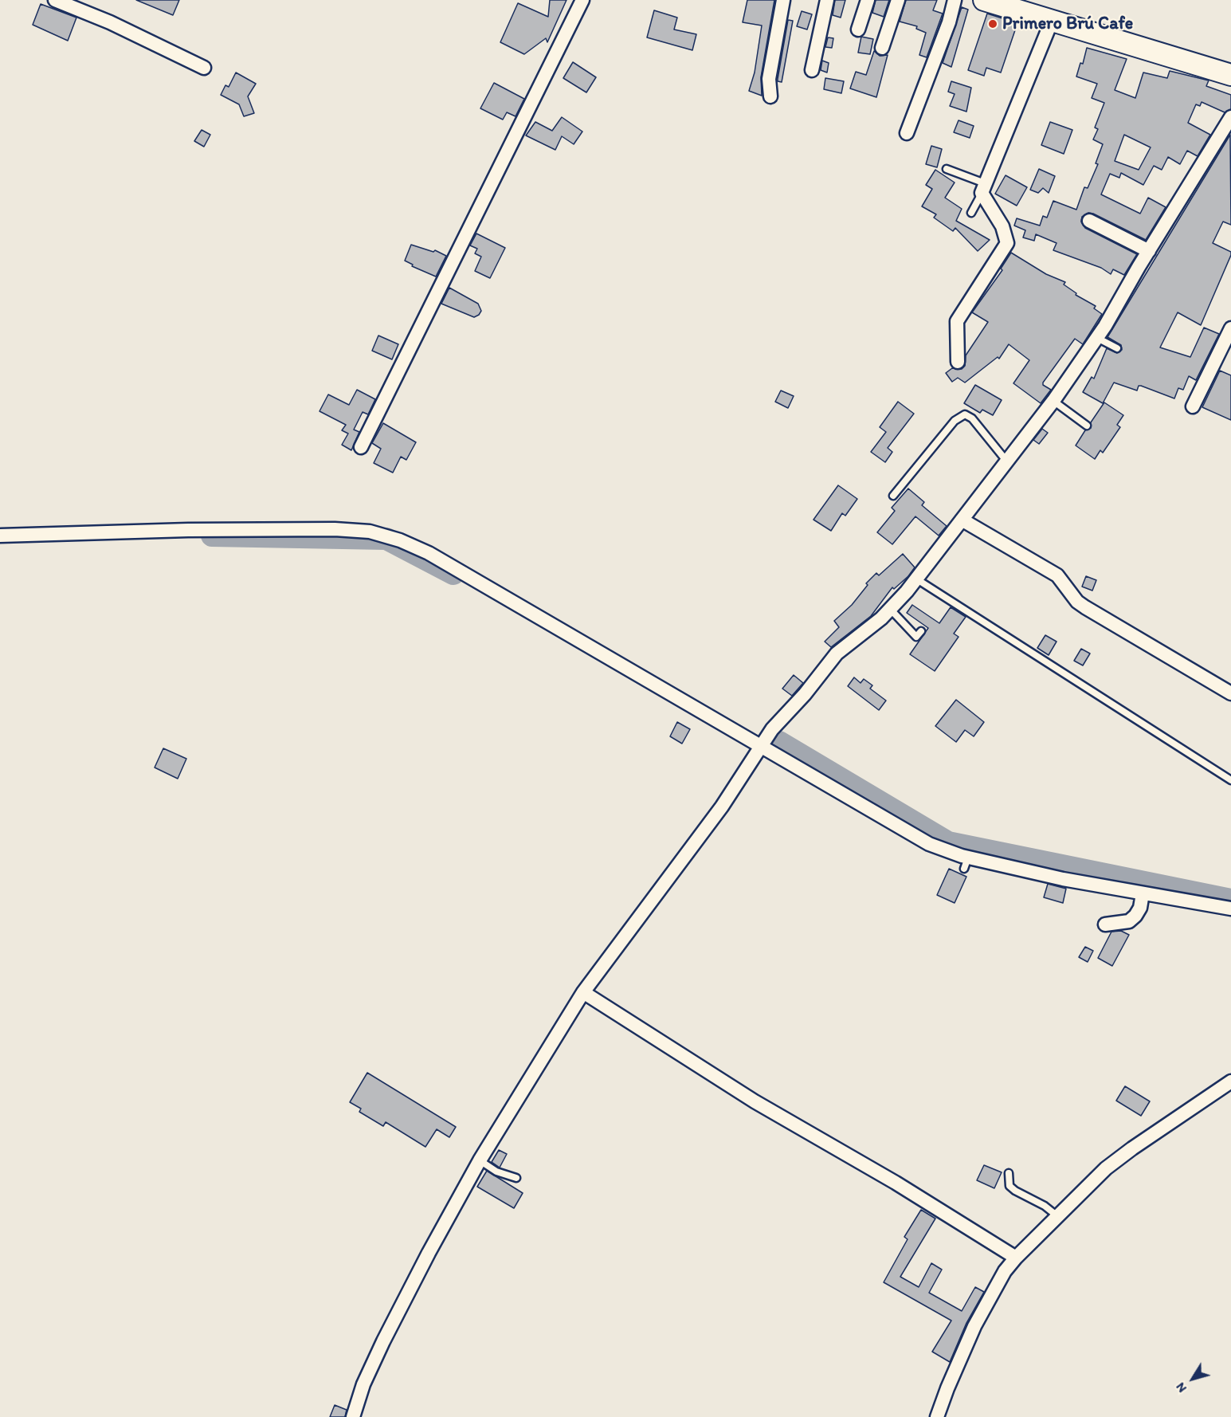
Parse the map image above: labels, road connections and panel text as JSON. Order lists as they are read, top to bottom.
{
  "places": ["Primero Brú Cafe"],
  "north": "bottom left"
}
